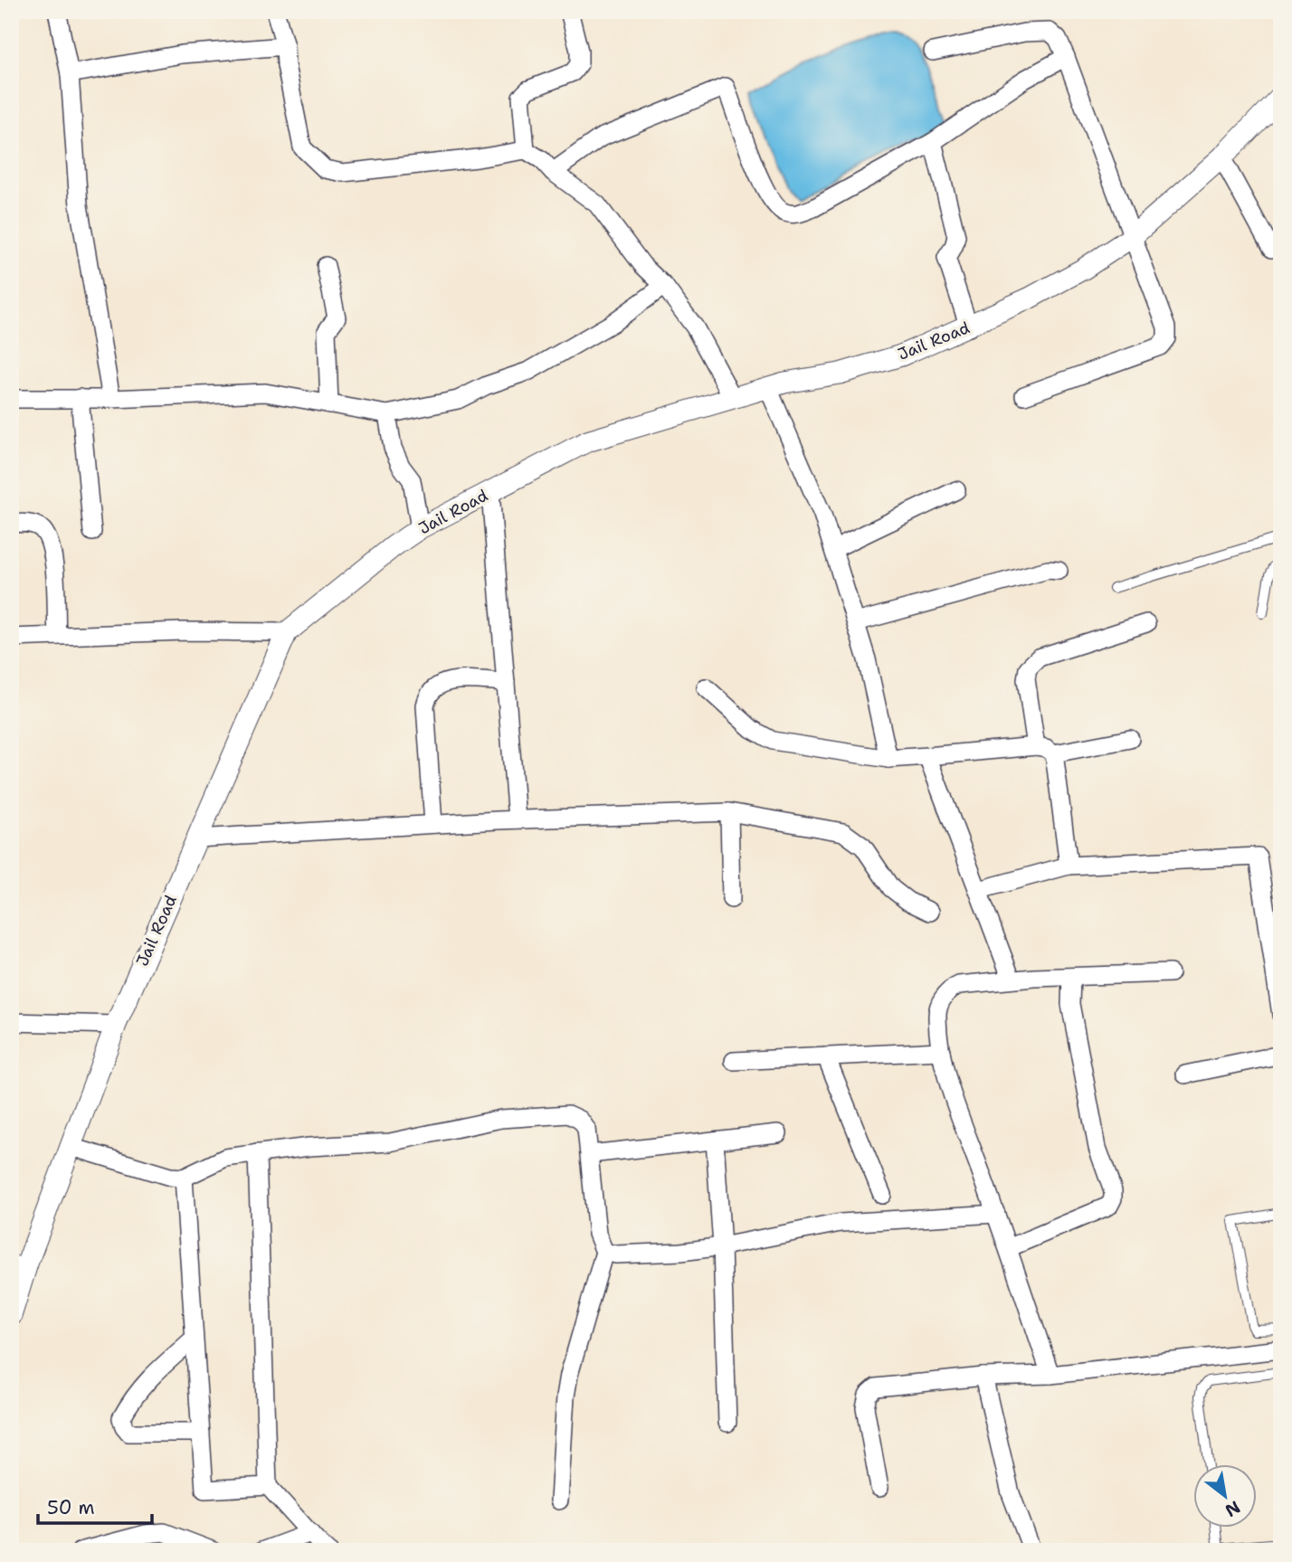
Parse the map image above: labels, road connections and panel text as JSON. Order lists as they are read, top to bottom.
{
  "streets": {
    "street": ["Jail Road"]
  },
  "scale_bar": "50 m",
  "north": "bottom right"
}
